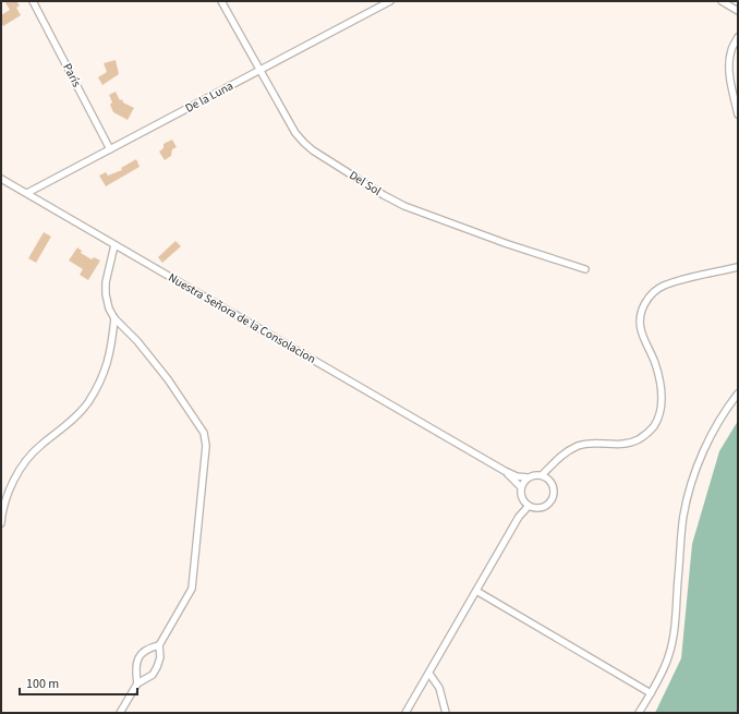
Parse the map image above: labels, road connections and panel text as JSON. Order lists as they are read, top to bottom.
{
  "streets": {
    "street": [
      "París",
      "De la Luna",
      "Del Sol",
      "Nuestra Señora de la Consolacion"
    ]
  },
  "crossings": [
    ["París", "De la Luna"],
    ["De la Luna", "Del Sol"],
    ["De la Luna", "Nuestra Señora de la Consolacion"]
  ],
  "scale_bar": "100 m"
}
